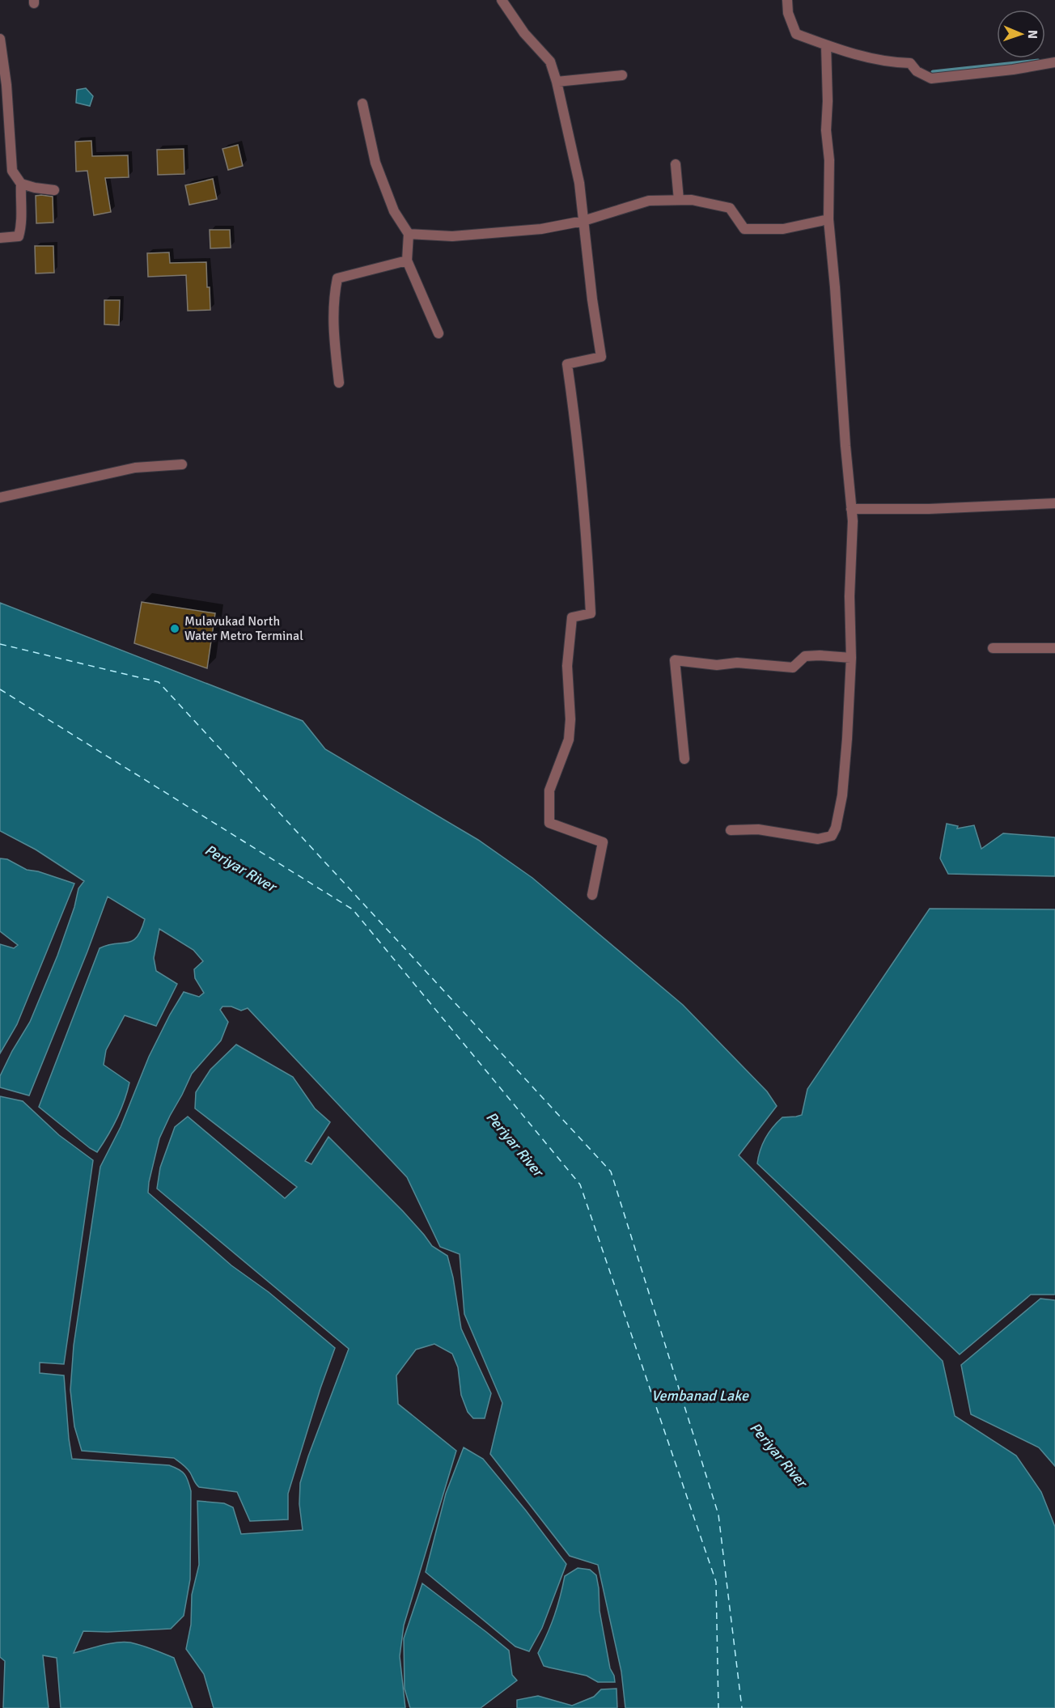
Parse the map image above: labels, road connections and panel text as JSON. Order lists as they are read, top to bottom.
{
  "water": ["Periyar River", "Vembanad Lake"],
  "places": ["Mulavukad North Water Metro Terminal"],
  "north": "right"
}
